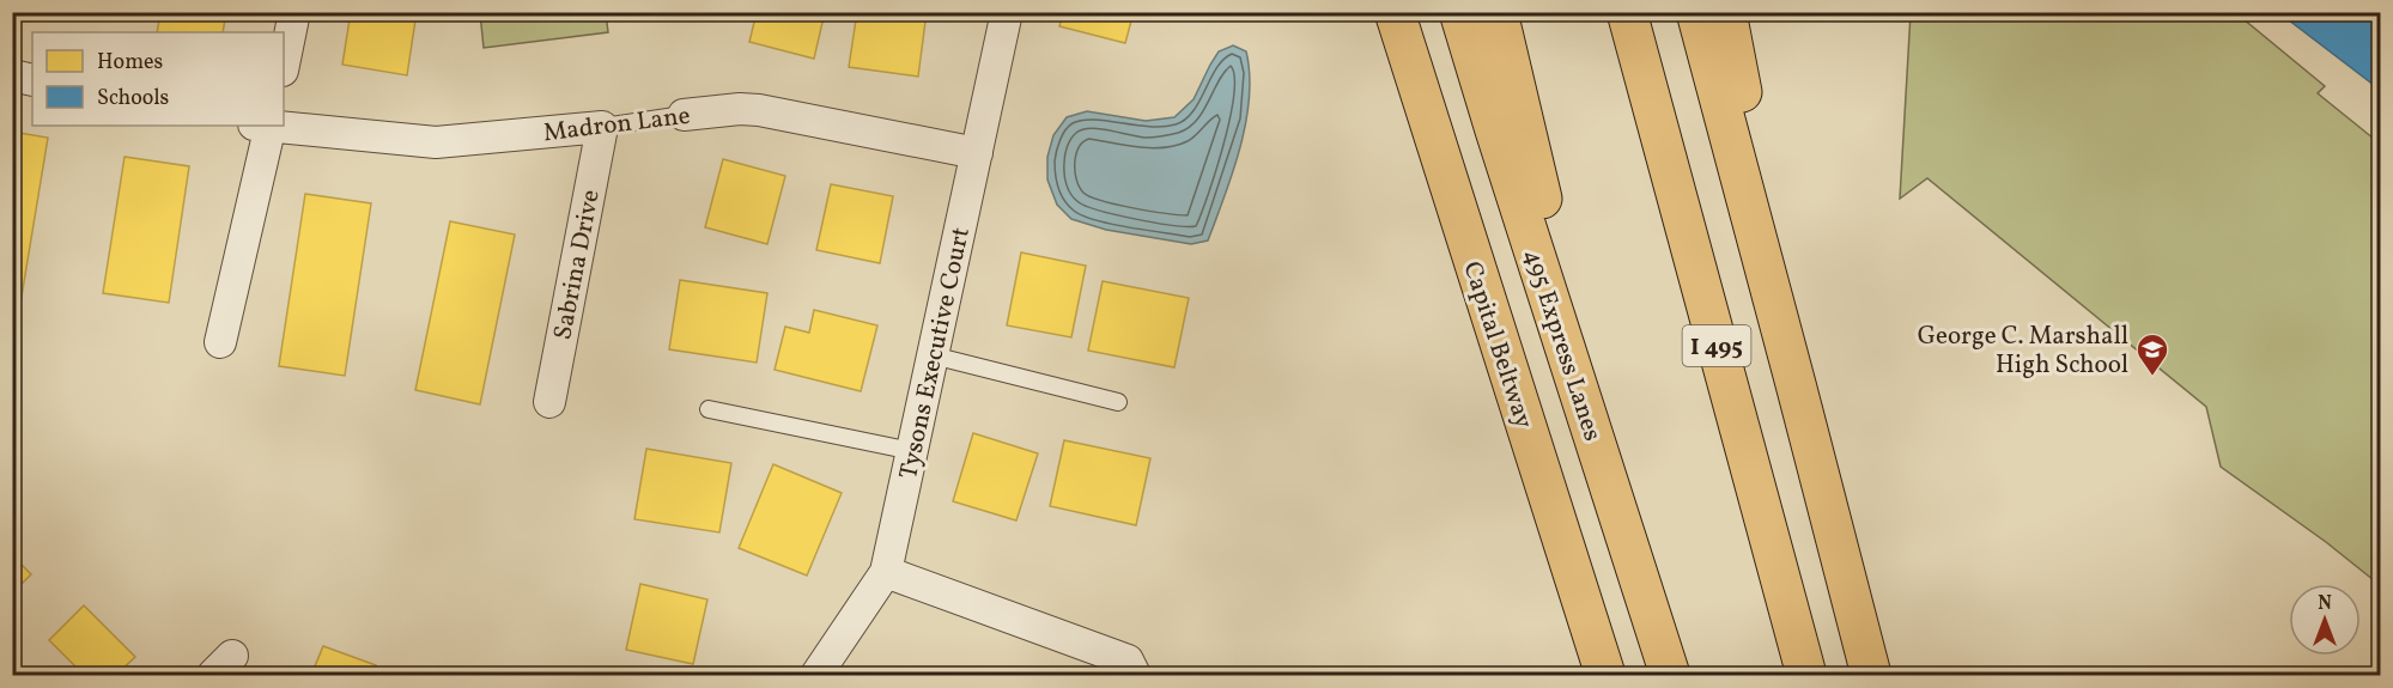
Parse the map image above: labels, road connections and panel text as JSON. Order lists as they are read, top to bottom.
{
  "streets": {
    "highway": ["Capital Beltway", "495 Express Lanes", "I 495"],
    "street": ["Madron Lane", "Sabrina Drive", "Tysons Executive Court"]
  },
  "crossings": [
    ["Madron Lane", "Sabrina Drive"],
    ["Madron Lane", "Tysons Executive Court"]
  ],
  "places": {
    "school or university": ["George C. Marshall High School"]
  },
  "legend": ["Homes", "Schools"],
  "north": "top"
}
